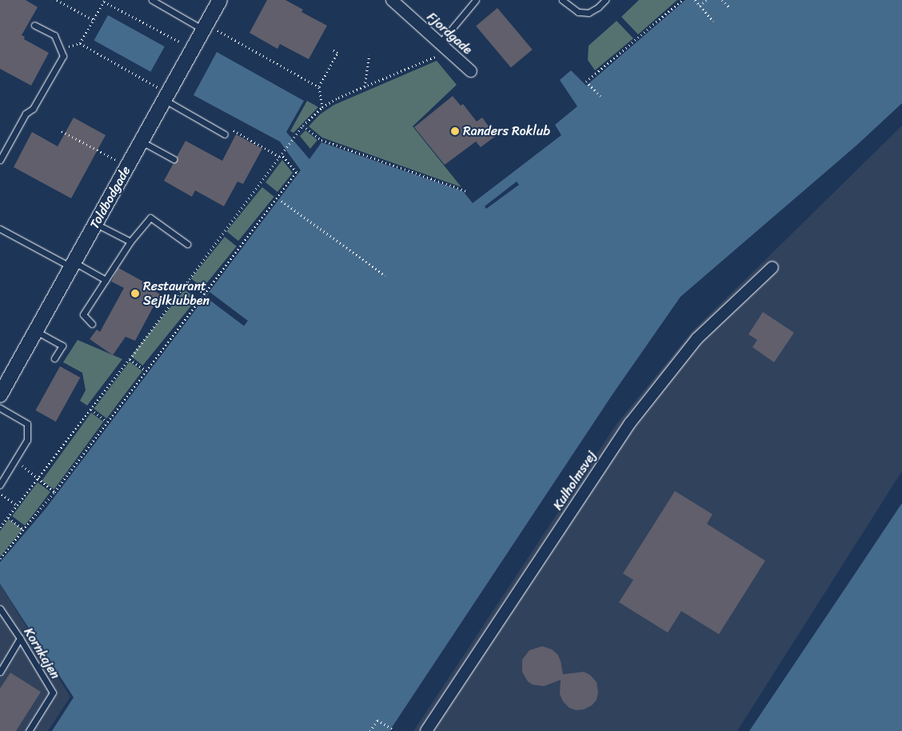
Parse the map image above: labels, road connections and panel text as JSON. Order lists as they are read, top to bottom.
{
  "streets": {
    "street": ["Fjordgade", "Toldbodgade", "Kulholmsvej"],
    "lane": ["Kornkajen"]
  },
  "places": ["Randers Roklub", "Restaurant Sejlklubben"]
}
